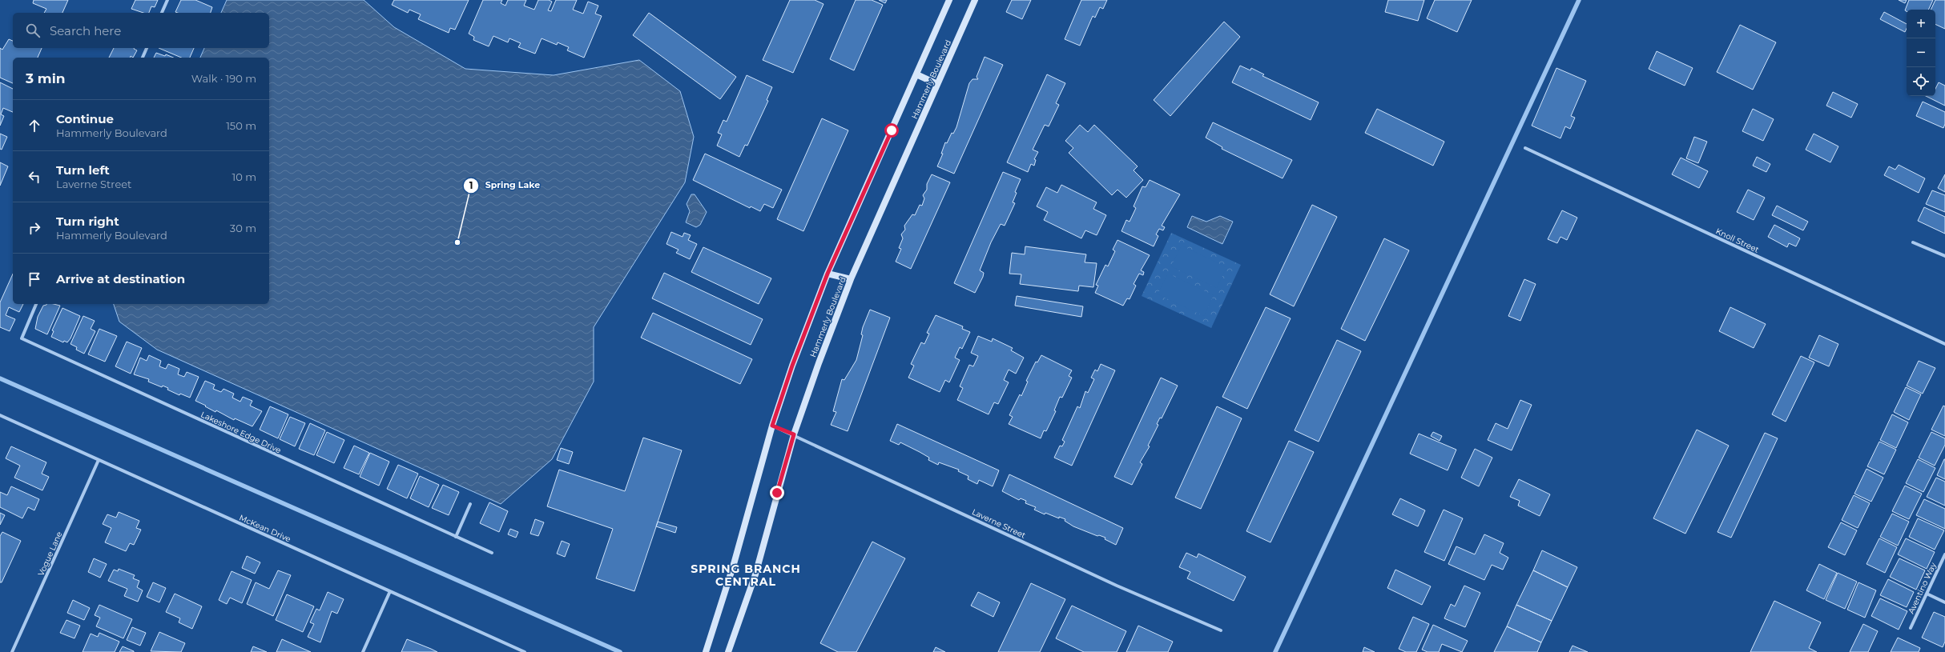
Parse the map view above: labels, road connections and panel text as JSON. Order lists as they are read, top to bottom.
{
  "streets": {
    "main road": ["Hammerly Boulevard"],
    "street": [
      "Knoll Street",
      "Lakeshore Edge Drive",
      "Laverne Street",
      "McKean Drive",
      "Vogue Lane",
      "Aventino Way"
    ]
  },
  "crossings": [
    ["Hammerly Boulevard", "Laverne Street"],
    ["McKean Drive", "Vogue Lane"]
  ],
  "districts": ["SPRING BRANCH CENTRAL"],
  "places": ["Spring Lake"],
  "page": {
    "map_buttons": ["+", "−"],
    "search": "Search here",
    "heading": ["3 min", "Walk · 190 m"],
    "list": [
      ["Continue", "Hammerly Boulevard", "150 m"],
      ["Turn left", "Laverne Street", "10 m"],
      ["Turn right", "Hammerly Boulevard", "30 m"],
      "Arrive at destination"
    ]
  }
}
